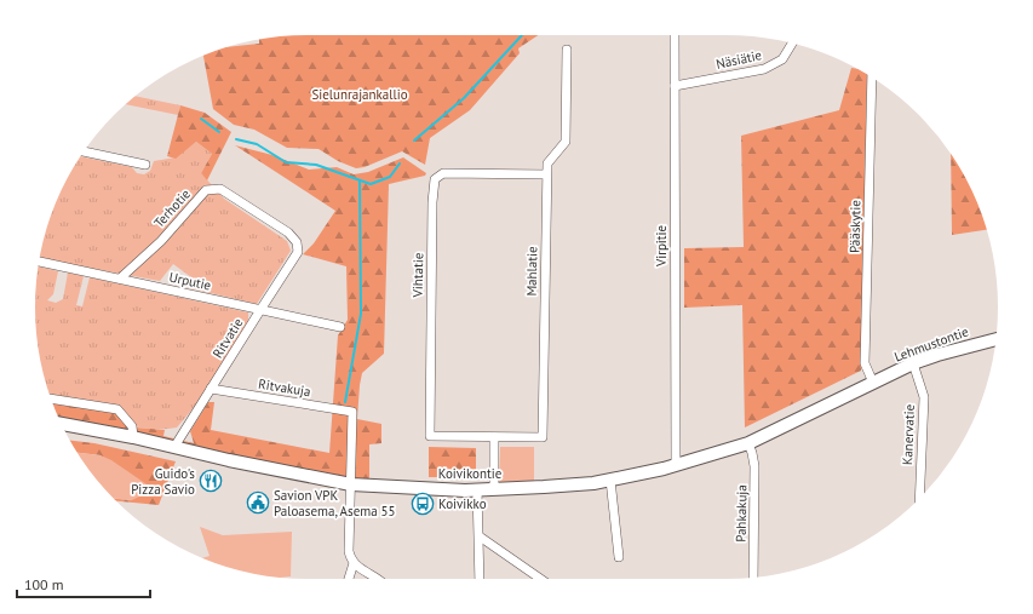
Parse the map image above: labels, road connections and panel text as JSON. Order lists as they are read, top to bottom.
{
  "streets": {
    "main road": ["Lehmustontie", "Koivikontie"],
    "street": [
      "Näsiätie",
      "Terhotie",
      "Pääskytie",
      "Virpitie",
      "Mahlatie",
      "Vihtatie",
      "Urputie",
      "Ritvatie",
      "Ritvakuja",
      "Kanervatie",
      "Pahkakuja"
    ]
  },
  "crossings": [
    ["Näsiätie", "Virpitie"],
    ["Terhotie", "Urputie"],
    ["Terhotie", "Ritvatie"],
    ["Pääskytie", "Lehmustontie"],
    ["Pääskytie", "Koivikontie"],
    ["Virpitie", "Koivikontie"],
    ["Mahlatie", "Vihtatie"],
    ["Urputie", "Ritvatie"],
    ["Ritvatie", "Ritvakuja"],
    ["Ritvatie", "Koivikontie"],
    ["Lehmustontie", "Kanervatie"],
    ["Lehmustontie", "Koivikontie"],
    ["Ritvakuja", "Koivikontie"],
    ["Koivikontie", "Pahkakuja"]
  ],
  "parks": ["Sielunrajankallio"],
  "places": {
    "restaurant": ["Guido's Pizza Savio"],
    "public building": ["Savion VPK Paloasema, Asema 55"],
    "bus stop": ["Koivikko"]
  },
  "scale_bar": "100 m"
}
